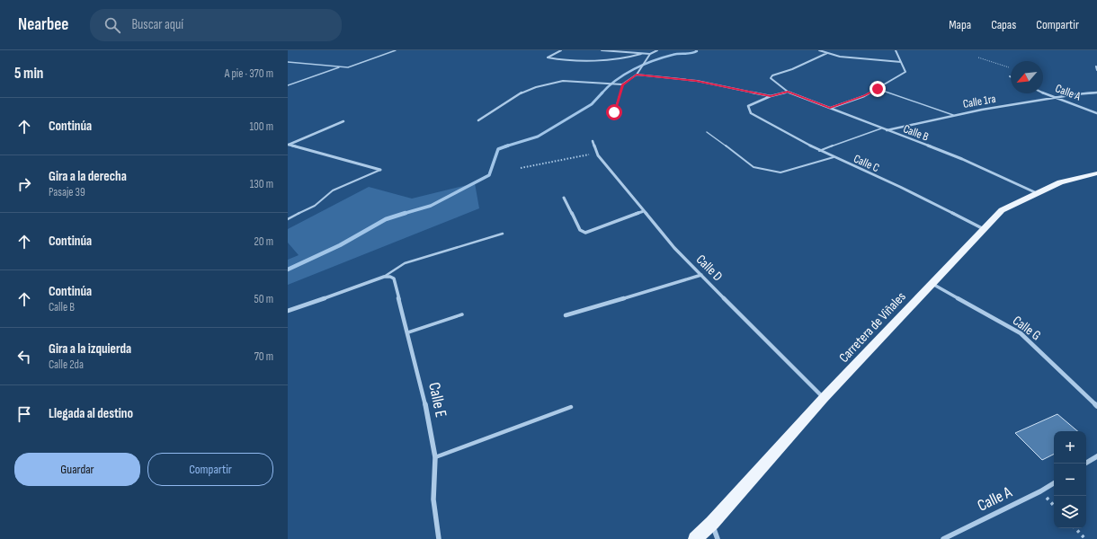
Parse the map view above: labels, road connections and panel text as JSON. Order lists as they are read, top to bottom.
{
  "streets": {
    "main road": ["Carretera de Viñales"],
    "street": [
      "Calle A",
      "Calle 1ra",
      "Calle B",
      "Calle C",
      "Calle D",
      "Calle G",
      "Calle E"
    ]
  },
  "crossings": [
    ["Calle A", "Calle 1ra"],
    ["Calle 1ra", "Calle B"],
    ["Calle B", "Carretera de Viñales"],
    ["Calle C", "Carretera de Viñales"],
    ["Calle D", "Carretera de Viñales"],
    ["Carretera de Viñales", "Calle G"]
  ],
  "north": "bottom left",
  "page": {
    "header": "Nearbee",
    "search": "Buscar aquí",
    "nav": ["Mapa", "Capas", "Compartir"],
    "heading": ["5 min", "A pie · 370 m"],
    "list": [
      ["Continúa", "100 m"],
      ["Gira a la derecha", "Pasaje 39", "130 m"],
      ["Continúa", "20 m"],
      ["Continúa", "Calle B", "50 m"],
      ["Gira a la izquierda", "Calle 2da", "70 m"],
      "Llegada al destino"
    ],
    "map_buttons": ["+", "−"],
    "buttons": ["Guardar", "Compartir"]
  }
}
